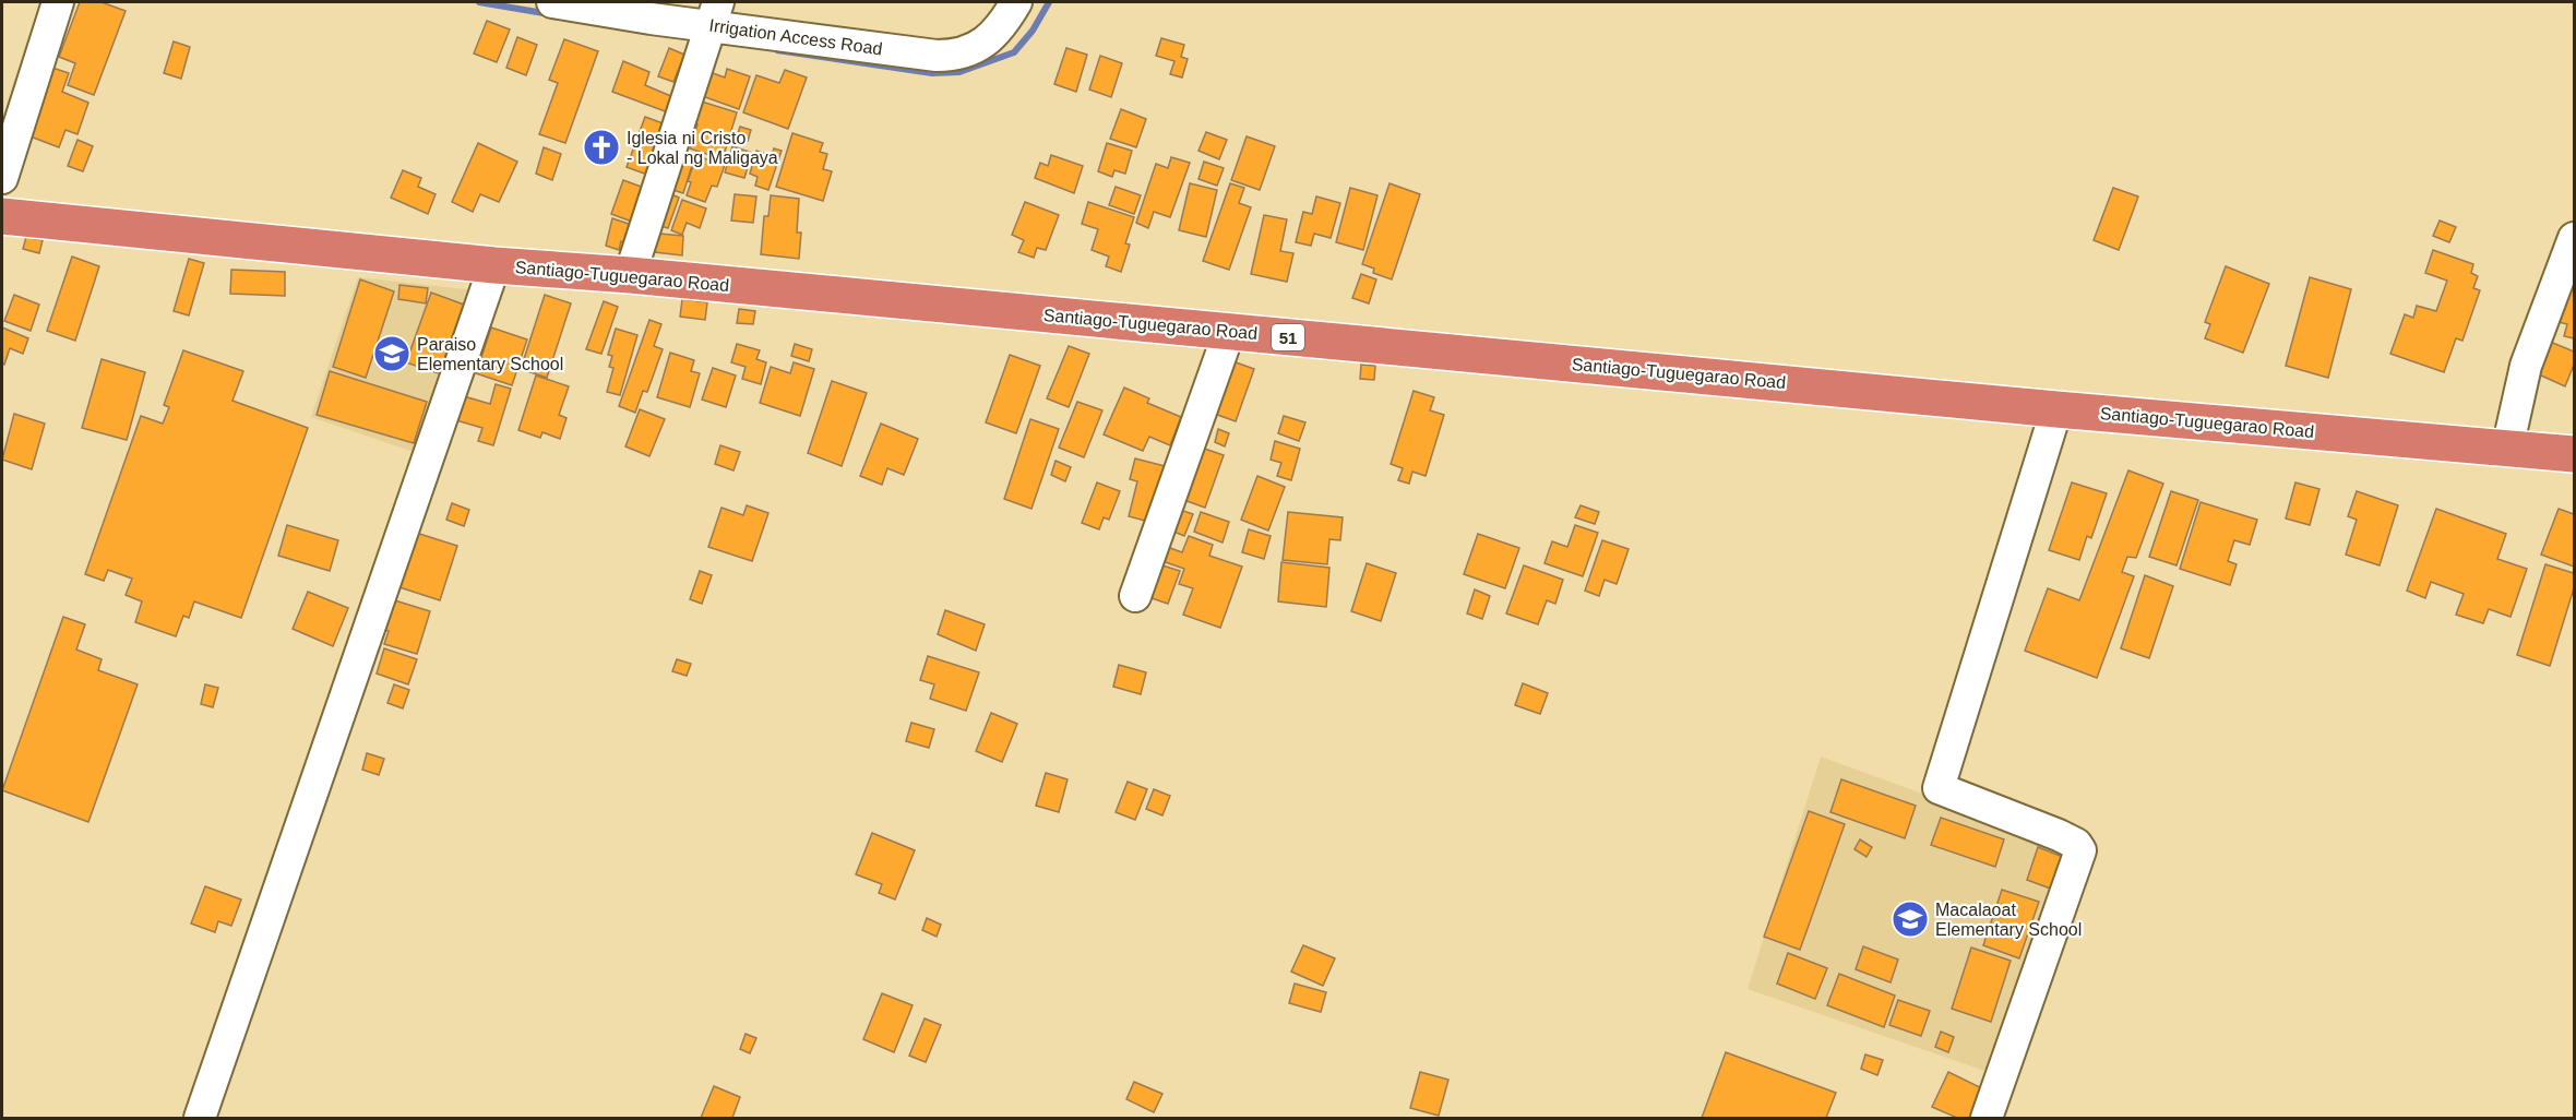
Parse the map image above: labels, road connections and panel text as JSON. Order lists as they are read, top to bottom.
{
  "streets": {
    "highway": ["Santiago-Tuguegarao Road", "51"],
    "street": ["Irrigation Access Road"]
  },
  "places": {
    "church": ["Iglesia ni Cristo - Lokal ng Maligaya"],
    "school or university": ["Paraiso Elementary School", "Macalaoat Elementary School"]
  }
}
